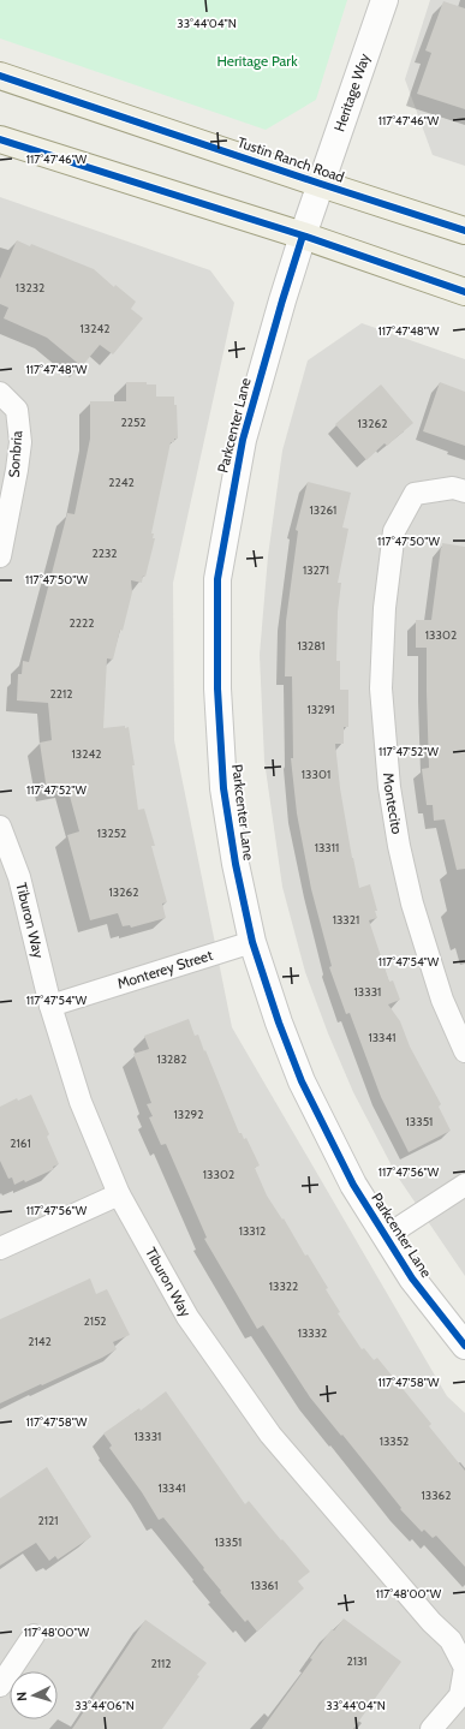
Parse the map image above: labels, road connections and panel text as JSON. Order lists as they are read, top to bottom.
{
  "streets": {
    "main road": ["Tustin Ranch Road"],
    "street": [
      "Heritage Way",
      "Parkcenter Lane",
      "Sonbria",
      "Montecito",
      "Tiburon Way",
      "Monterey Street"
    ]
  },
  "crossings": [
    ["Heritage Way", "Tustin Ranch Road"],
    ["Heritage Way", "Parkcenter Lane"],
    ["Tustin Ranch Road", "Parkcenter Lane"],
    ["Parkcenter Lane", "Monterey Street"],
    ["Tiburon Way", "Monterey Street"]
  ],
  "parks": ["Heritage Park"],
  "house_numbers": [
    "13232",
    "13242",
    "2252",
    "13262",
    "2242",
    "13261",
    "2232",
    "13271",
    "2222",
    "13302",
    "13281",
    "2212",
    "13291",
    "13242",
    "13301",
    "13252",
    "13311",
    "13262",
    "13321",
    "13331",
    "13341",
    "13282",
    "13292",
    "13351",
    "2161",
    "13302",
    "13312",
    "13322",
    "2152",
    "13332",
    "2142",
    "13331",
    "13352",
    "13341",
    "13362",
    "2121",
    "13351",
    "13361",
    "2131",
    "2112"
  ],
  "north": "left",
  "coordinates": [
    "33°44'04\"N",
    "117°47'46\"W",
    "117°47'48\"W",
    "117°47'50\"W",
    "117°47'52\"W",
    "117°47'54\"W",
    "117°47'56\"W",
    "117°47'58\"W",
    "117°48'00\"W",
    "33°44'06\"N"
  ]
}
